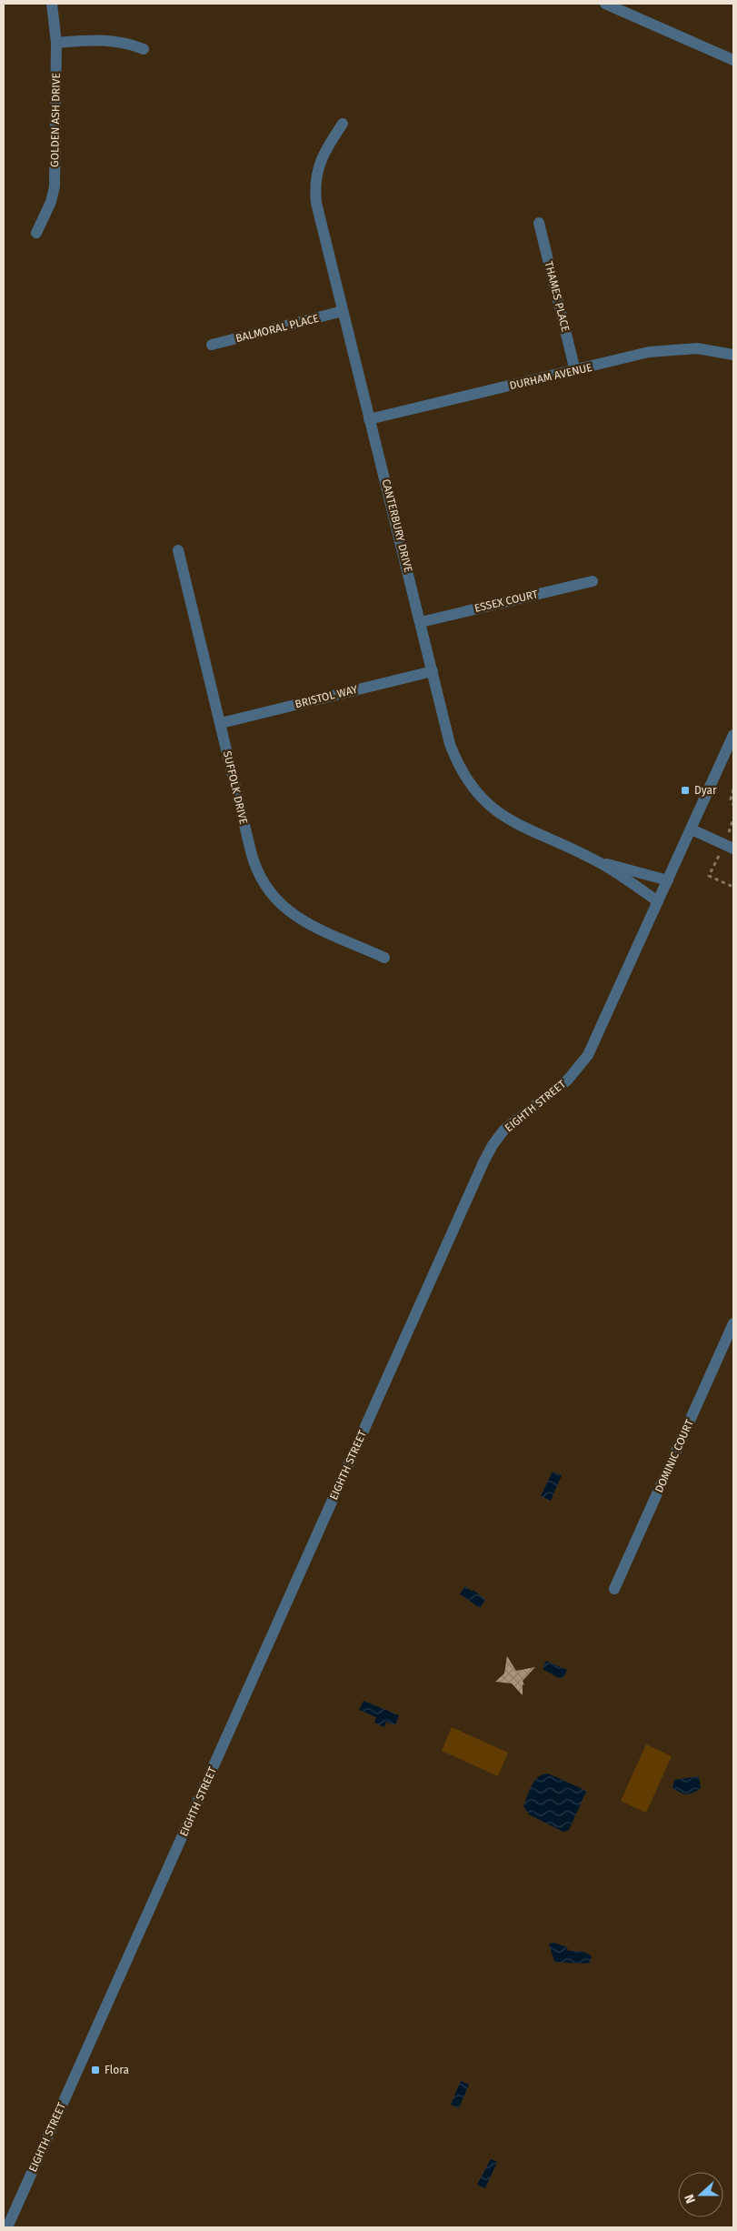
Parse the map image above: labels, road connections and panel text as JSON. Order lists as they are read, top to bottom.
{
  "streets": {
    "street": [
      "GOLDEN ASH DRIVE",
      "THAMES PLACE",
      "BALMORAL PLACE",
      "DURHAM AVENUE",
      "CANTERBURY DRIVE",
      "ESSEX COURT",
      "BRISTOL WAY",
      "SUFFOLK DRIVE",
      "EIGHTH STREET",
      "DOMINIC COURT"
    ]
  },
  "crossings": [
    ["THAMES PLACE", "DURHAM AVENUE"],
    ["BALMORAL PLACE", "CANTERBURY DRIVE"],
    ["DURHAM AVENUE", "CANTERBURY DRIVE"],
    ["CANTERBURY DRIVE", "ESSEX COURT"],
    ["CANTERBURY DRIVE", "BRISTOL WAY"],
    ["CANTERBURY DRIVE", "EIGHTH STREET"],
    ["BRISTOL WAY", "SUFFOLK DRIVE"]
  ],
  "places": {
    "transit": ["Dyar", "Flora"]
  },
  "north": "left"
}
